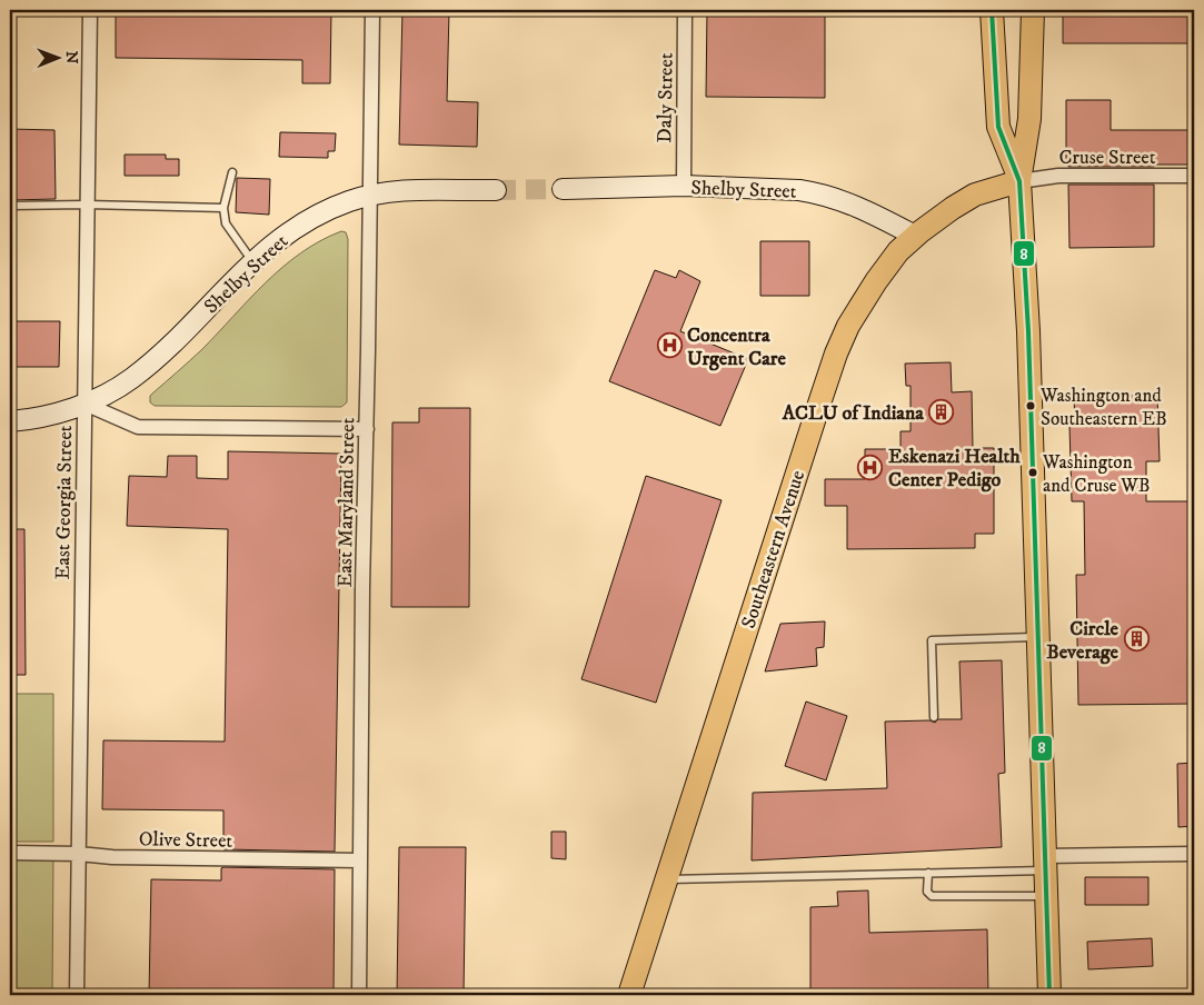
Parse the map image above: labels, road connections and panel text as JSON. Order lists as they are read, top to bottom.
{
  "streets": {
    "main road": ["Shelby Street", "Southeastern Avenue"],
    "street": [
      "Daly Street",
      "Cruse Street",
      "East Georgia Street",
      "East Maryland Street",
      "Olive Street"
    ]
  },
  "crossings": [
    ["Daly Street", "Shelby Street"],
    ["Cruse Street", "Southeastern Avenue"],
    ["Shelby Street", "East Georgia Street"],
    ["Shelby Street", "East Maryland Street"],
    ["Shelby Street", "Southeastern Avenue"],
    ["East Georgia Street", "Olive Street"],
    ["East Maryland Street", "Olive Street"]
  ],
  "places": {
    "hospital": ["Concentra Urgent Care", "Eskenazi Health Center Pedigo"],
    "other": ["Washington and Southeastern EB", "Washington and Cruse WB"],
    "building": ["ACLU of Indiana", "Circle Beverage"]
  },
  "lines": ["transit line 8"],
  "north": "right"
}
